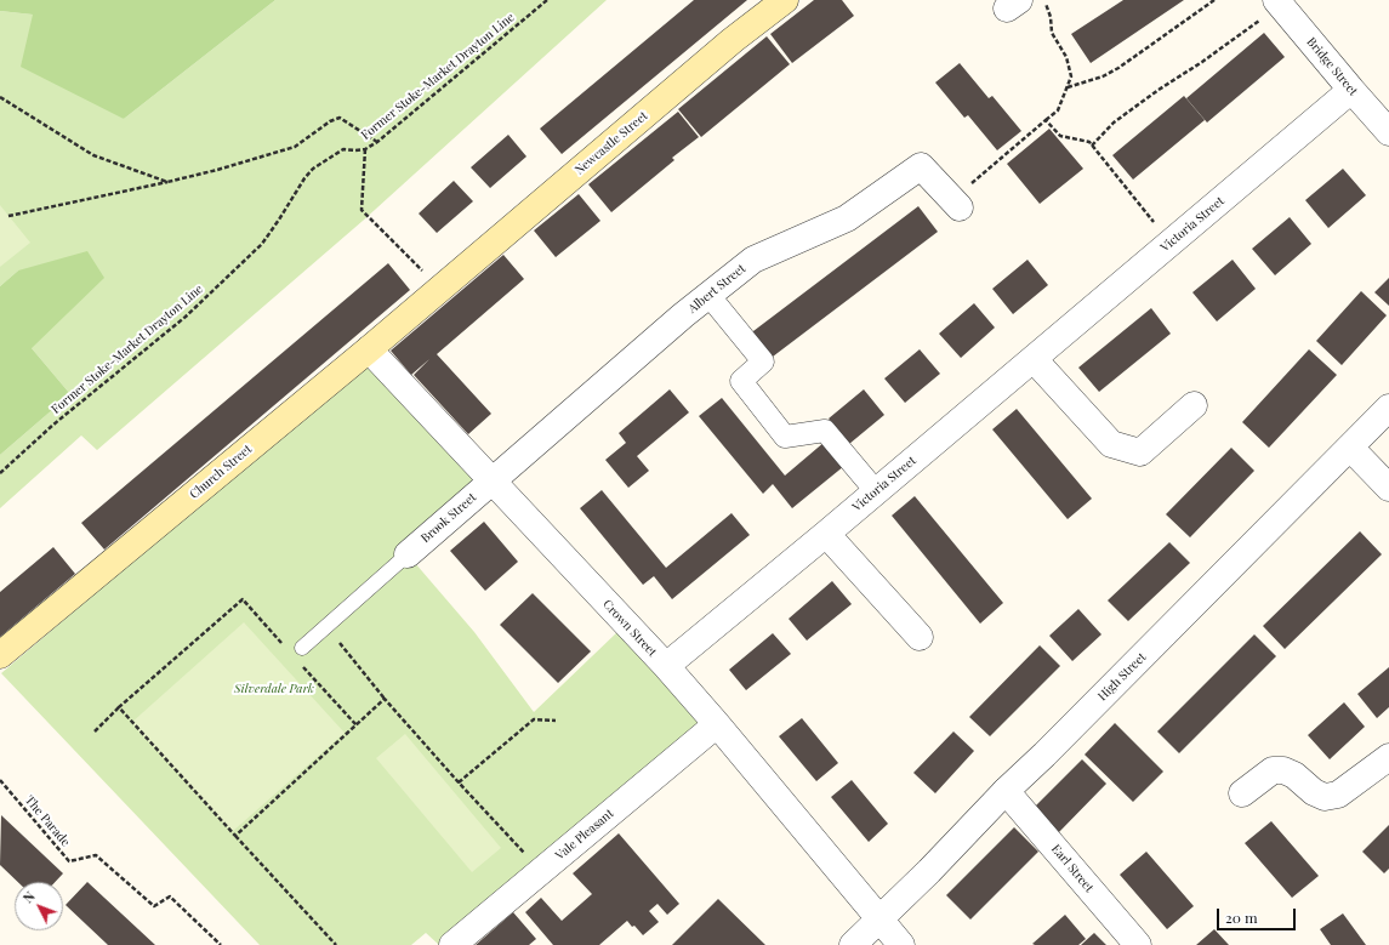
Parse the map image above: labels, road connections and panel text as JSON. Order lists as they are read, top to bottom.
{
  "streets": {
    "main road": ["Newcastle Street", "Church Street"],
    "street": [
      "Bridge Street",
      "Victoria Street",
      "Albert Street",
      "Brook Street",
      "Crown Street",
      "High Street",
      "Vale Pleasant",
      "Earl Street"
    ],
    "path": ["Former Stoke-Market Drayton Line", "The Parade"]
  },
  "crossings": [
    ["Bridge Street", "Victoria Street"],
    ["Newcastle Street", "Church Street"],
    ["Victoria Street", "Crown Street"],
    ["Albert Street", "Brook Street"],
    ["Albert Street", "Crown Street"],
    ["Church Street", "Crown Street"],
    ["Brook Street", "Crown Street"],
    ["Crown Street", "High Street"],
    ["Crown Street", "Vale Pleasant"],
    ["High Street", "Earl Street"]
  ],
  "parks": ["Silverdale Park"],
  "scale_bar": "20 m",
  "north": "top left"
}
